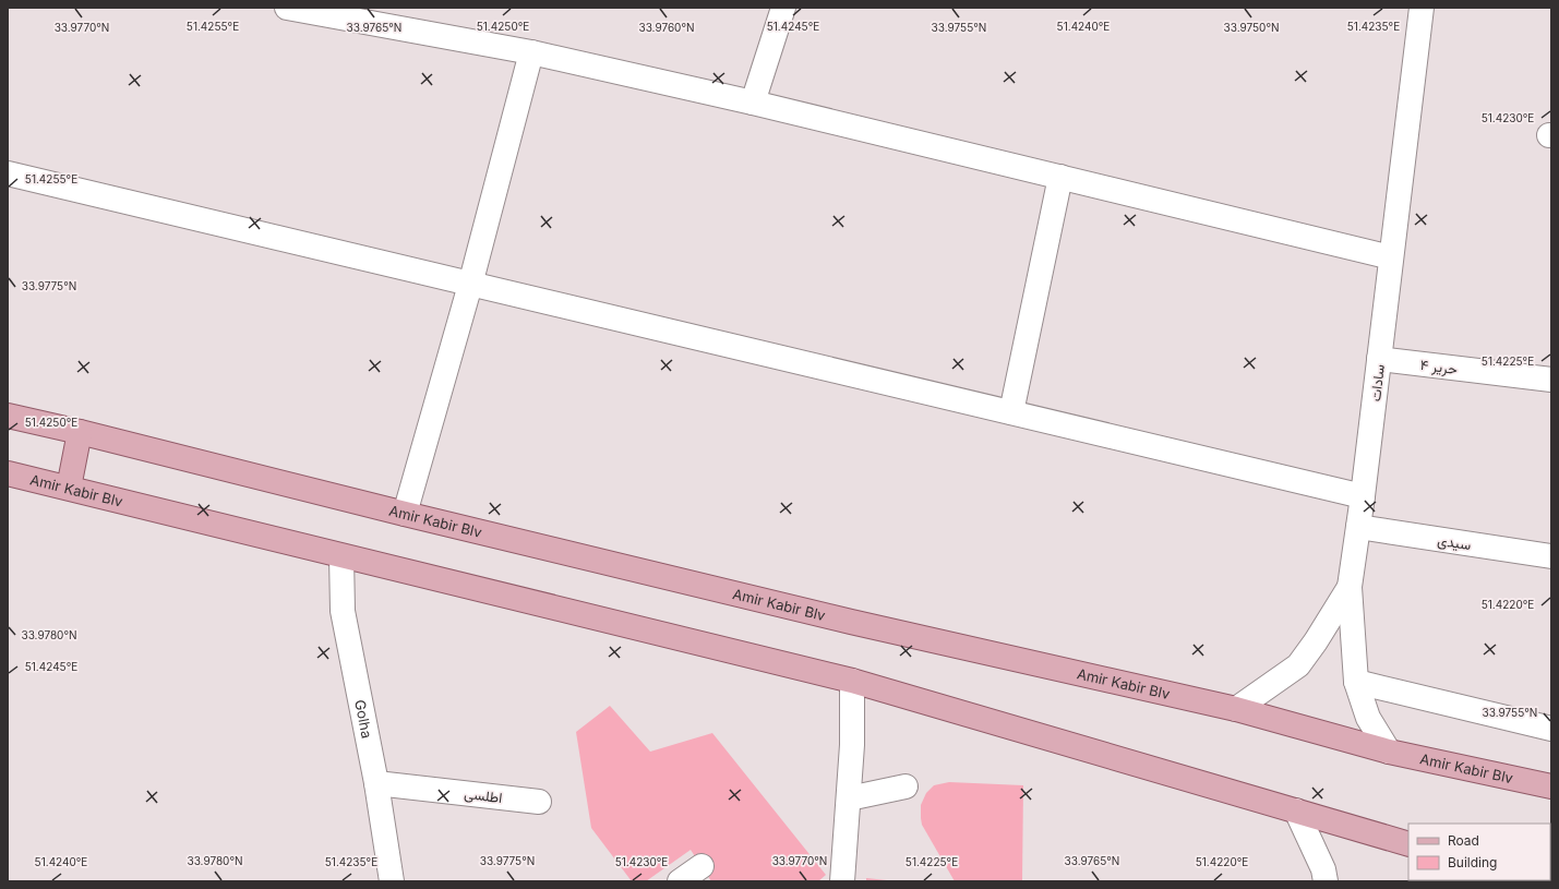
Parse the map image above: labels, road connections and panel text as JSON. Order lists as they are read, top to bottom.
{
  "streets": {
    "main road": ["Amir Kabir Blv"],
    "street": [
      "حریر ۴",
      "سادات",
      "سیدی",
      "Golha",
      "اطلسی"
    ]
  },
  "crossings": [
    ["حریر ۴", "سادات"],
    ["سادات", "Amir Kabir Blv"],
    ["سادات", "سیدی"],
    ["Amir Kabir Blv", "Golha"],
    ["Golha", "اطلسی"]
  ],
  "legend": ["Road", "Building"],
  "coordinates": [
    "51.4245°E",
    "51.4255°E",
    "51.4250°E",
    "51.4240°E",
    "51.4235°E",
    "33.9750°N",
    "33.9770°N",
    "33.9765°N",
    "33.9760°N",
    "33.9755°N",
    "51.4230°E",
    "33.9775°N",
    "51.4225°E",
    "51.4220°E",
    "33.9780°N"
  ]
}
